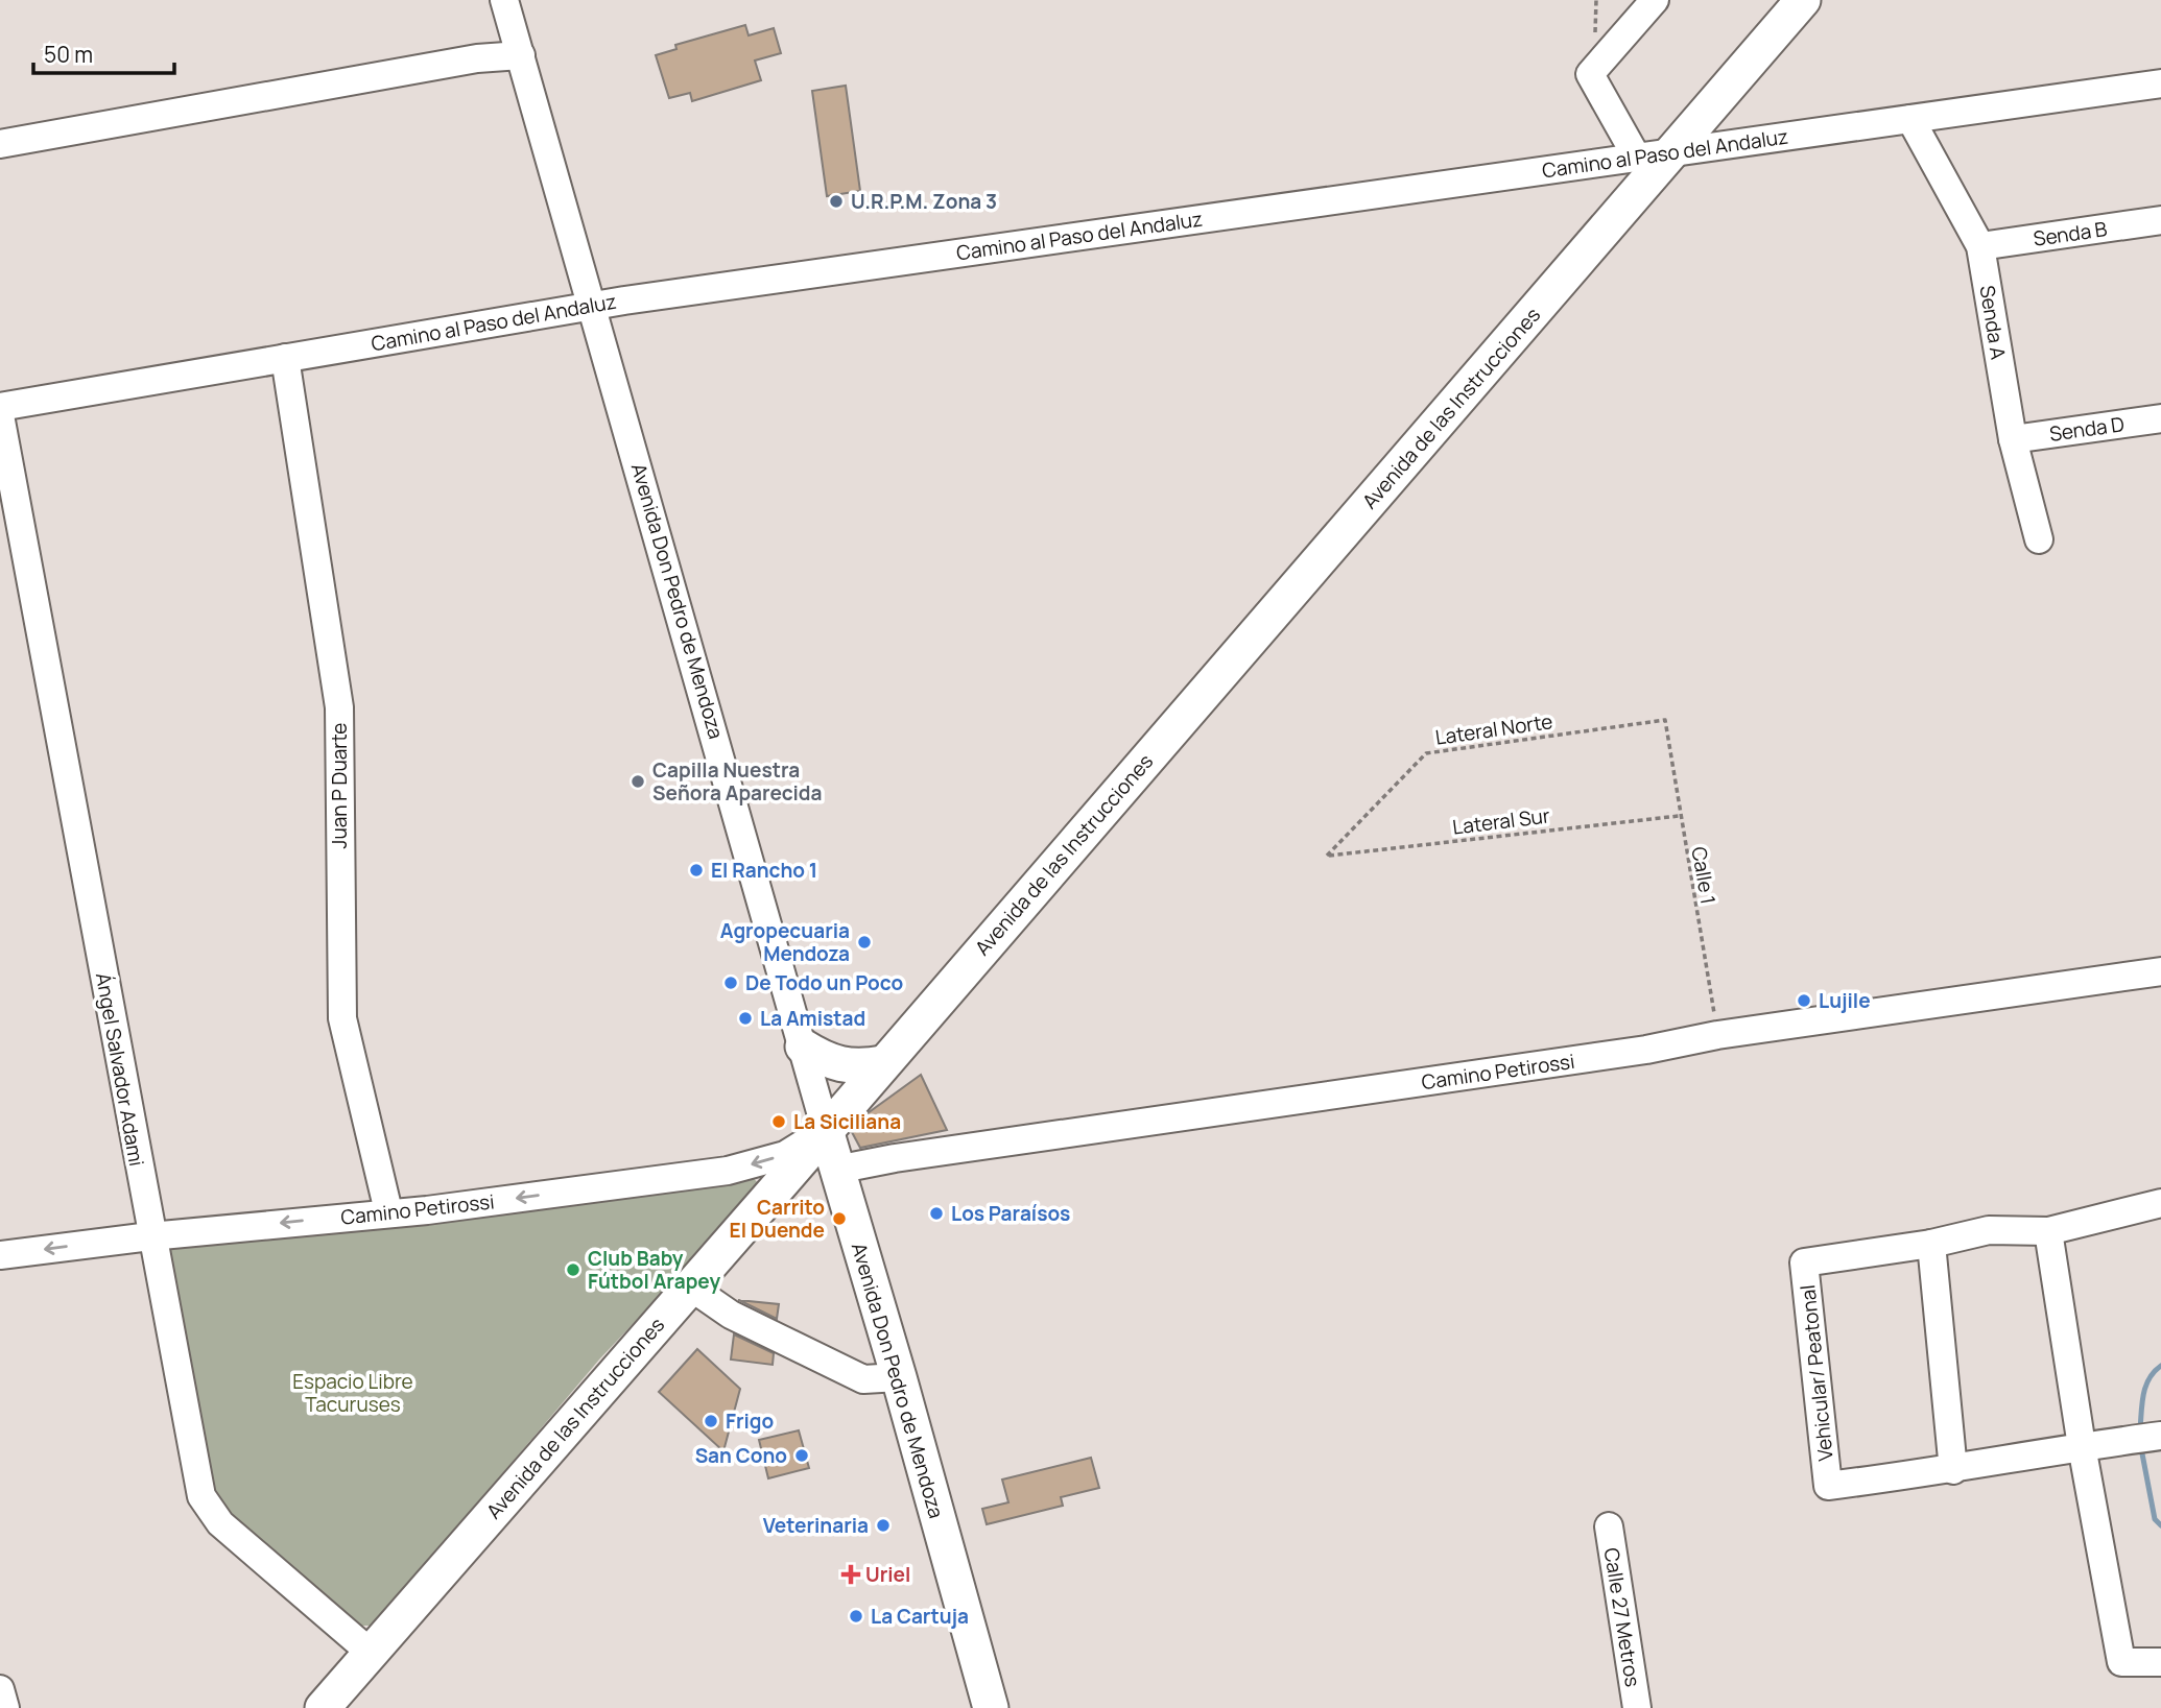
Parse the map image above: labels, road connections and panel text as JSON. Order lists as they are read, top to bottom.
{
  "streets": {
    "main road": ["Avenida de las Instrucciones", "Avenida Don Pedro de Mendoza"],
    "street": [
      "Camino al Paso del Andaluz",
      "Senda B",
      "Senda A",
      "Senda D",
      "Juan P Duarte",
      "Ángel Salvador Adami",
      "Camino Petirossi",
      "Vehicular/ Peatonal",
      "Calle 27 Metros"
    ],
    "path": ["Lateral Norte", "Lateral Sur", "Calle 1"]
  },
  "crossings": [
    ["Camino al Paso del Andaluz", "Senda A"],
    ["Camino al Paso del Andaluz", "Avenida de las Instrucciones"],
    ["Camino al Paso del Andaluz", "Avenida Don Pedro de Mendoza"],
    ["Camino al Paso del Andaluz", "Juan P Duarte"],
    ["Senda B", "Senda A"],
    ["Senda A", "Senda D"],
    ["Avenida de las Instrucciones", "Avenida Don Pedro de Mendoza"],
    ["Avenida de las Instrucciones", "Ángel Salvador Adami"],
    ["Avenida de las Instrucciones", "Camino Petirossi"],
    ["Avenida Don Pedro de Mendoza", "Camino Petirossi"],
    ["Lateral Norte", "Lateral Sur"],
    ["Lateral Norte", "Calle 1"],
    ["Juan P Duarte", "Camino Petirossi"],
    ["Lateral Sur", "Calle 1"],
    ["Calle 1", "Camino Petirossi"],
    ["Ángel Salvador Adami", "Camino Petirossi"]
  ],
  "one_way": ["Camino Petirossi"],
  "parks": ["Espacio Libre Tacuruses"],
  "places": {
    "other": [
      "U.R.P.M. Zona 3",
      "Capilla Nuestra Señora Aparecida",
      "El Rancho 1",
      "Agropecuaria Mendoza",
      "De Todo un Poco",
      "Lujile",
      "La Amistad",
      "La Siciliana",
      "Los Paraísos",
      "Carrito El Duende",
      "Club Baby Fútbol Arapey",
      "Frigo",
      "San Cono",
      "Veterinaria",
      "La Cartuja"
    ],
    "health": ["Uriel"]
  },
  "scale_bar": "50 m"
}
